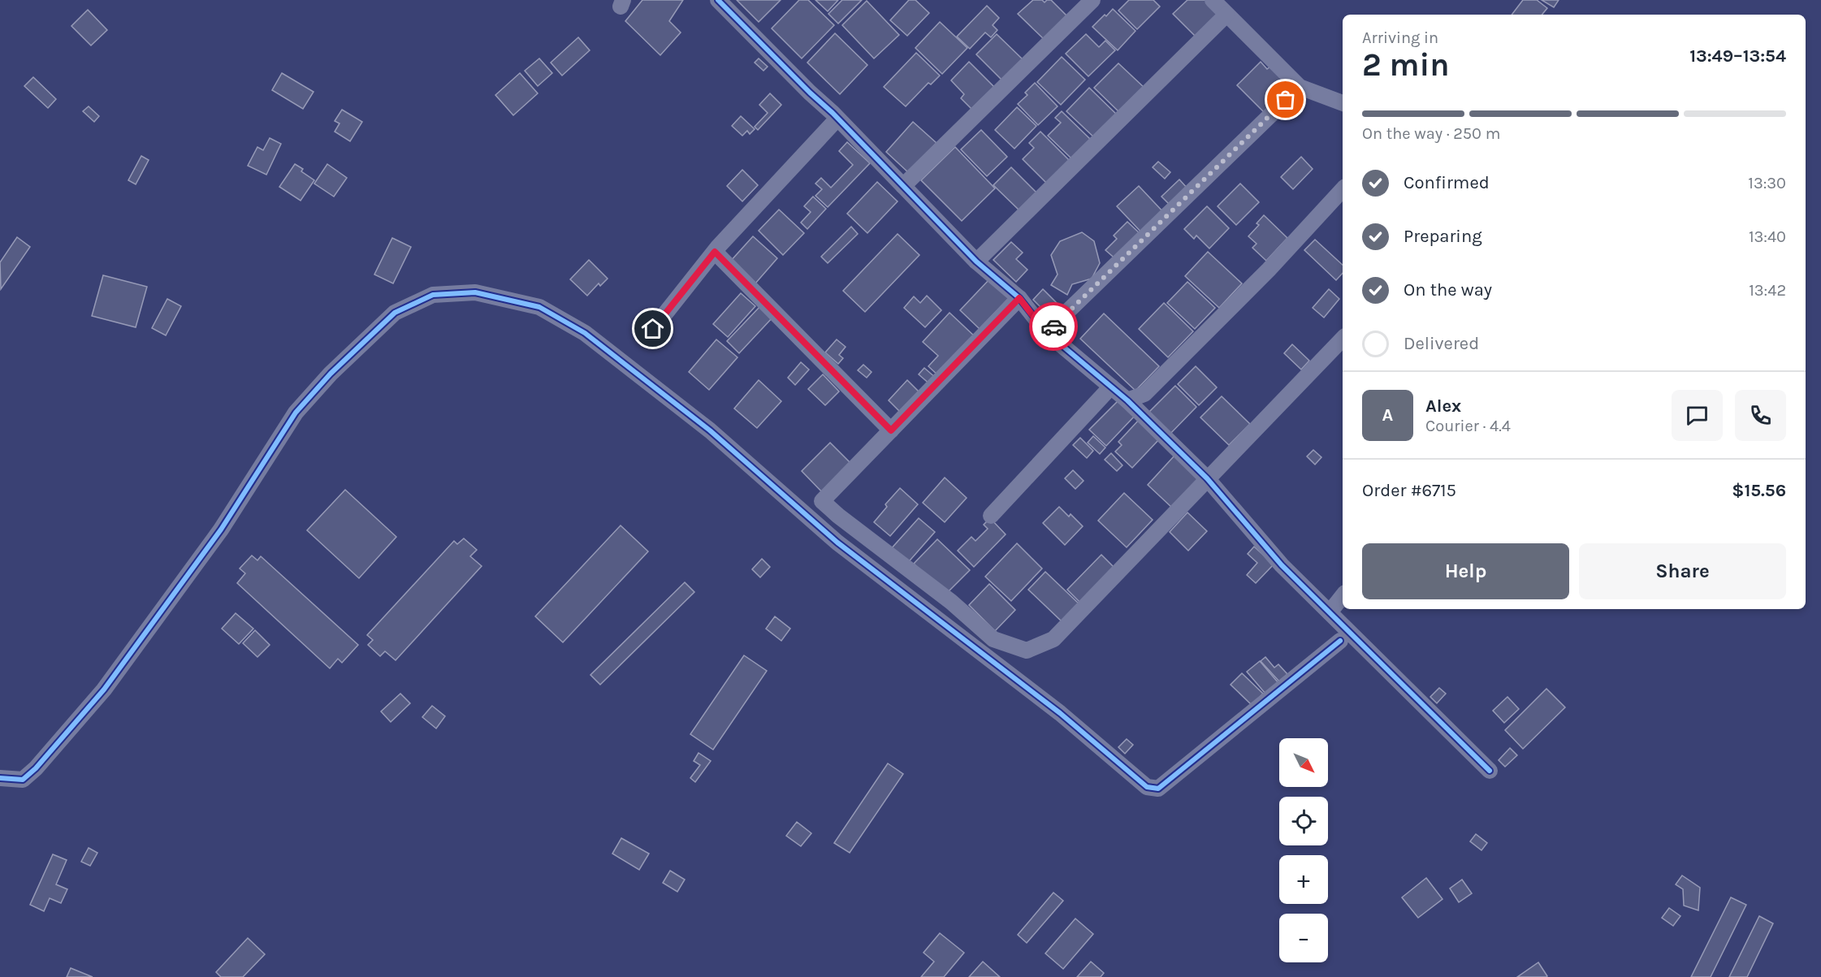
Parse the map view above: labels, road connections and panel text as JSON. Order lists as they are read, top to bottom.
{
  "north": "bottom right",
  "page": {
    "heading": ["2 min", "Arriving in", "13:49–13:54"],
    "panel": [
      "Alex",
      "Courier · 4.4",
      "Order #6715",
      "$15.56"
    ],
    "bar": "On the way · 250 m",
    "list": [
      ["Confirmed", "13:30"],
      ["Preparing", "13:40"],
      ["On the way", "13:42"],
      "Delivered"
    ],
    "round": "A",
    "buttons": ["Help", "Share"],
    "map_buttons": ["+", "−"]
  }
}
